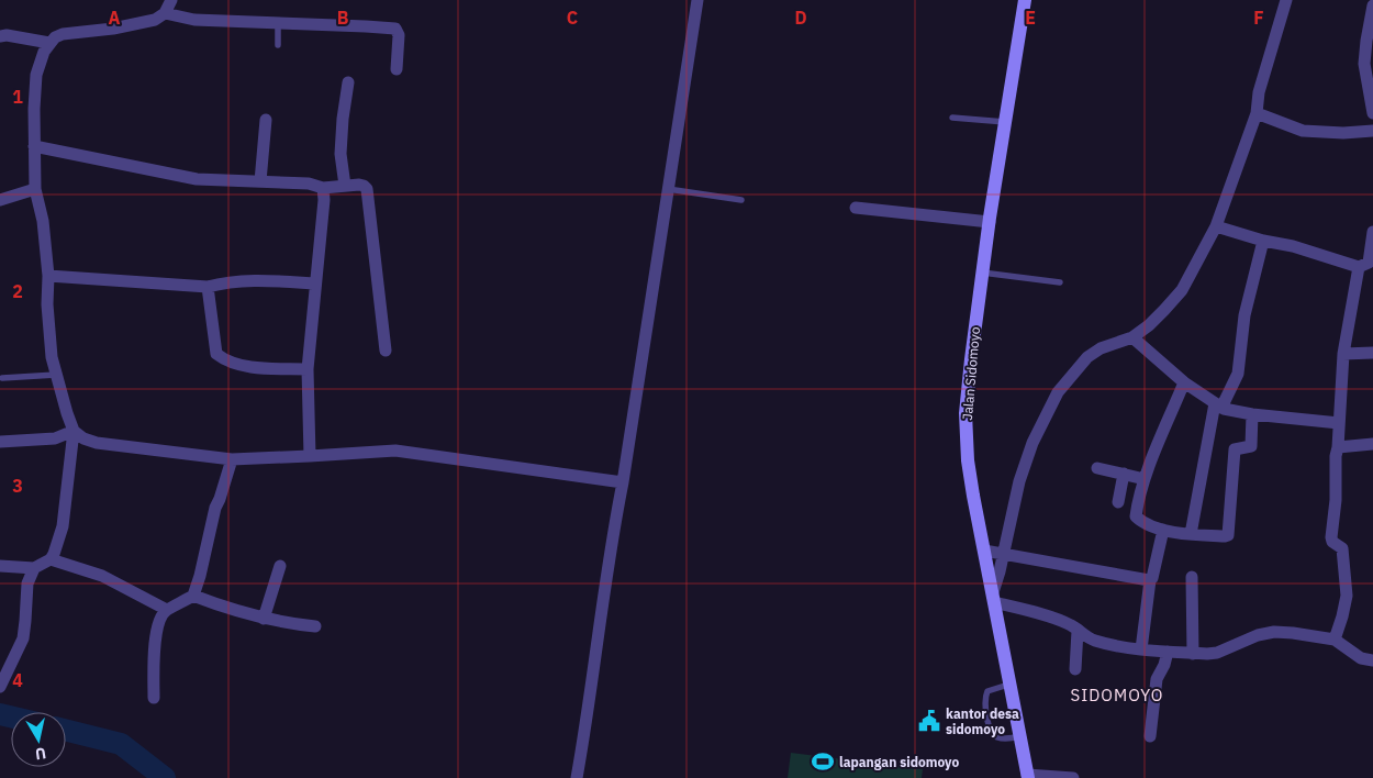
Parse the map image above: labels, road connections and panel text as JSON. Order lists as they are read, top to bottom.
{
  "streets": {
    "main road": ["Jalan Sidomoyo"]
  },
  "districts": ["SIDOMOYO"],
  "places": {
    "public building": ["kantor desa sidomoyo"],
    "sports": ["lapangan sidomoyo"]
  },
  "north": "bottom",
  "grid": {
    "columns": [
      "A",
      "B",
      "C",
      "D",
      "E",
      "F"
    ],
    "rows": [
      "1",
      "2",
      "3",
      "4"
    ]
  }
}
